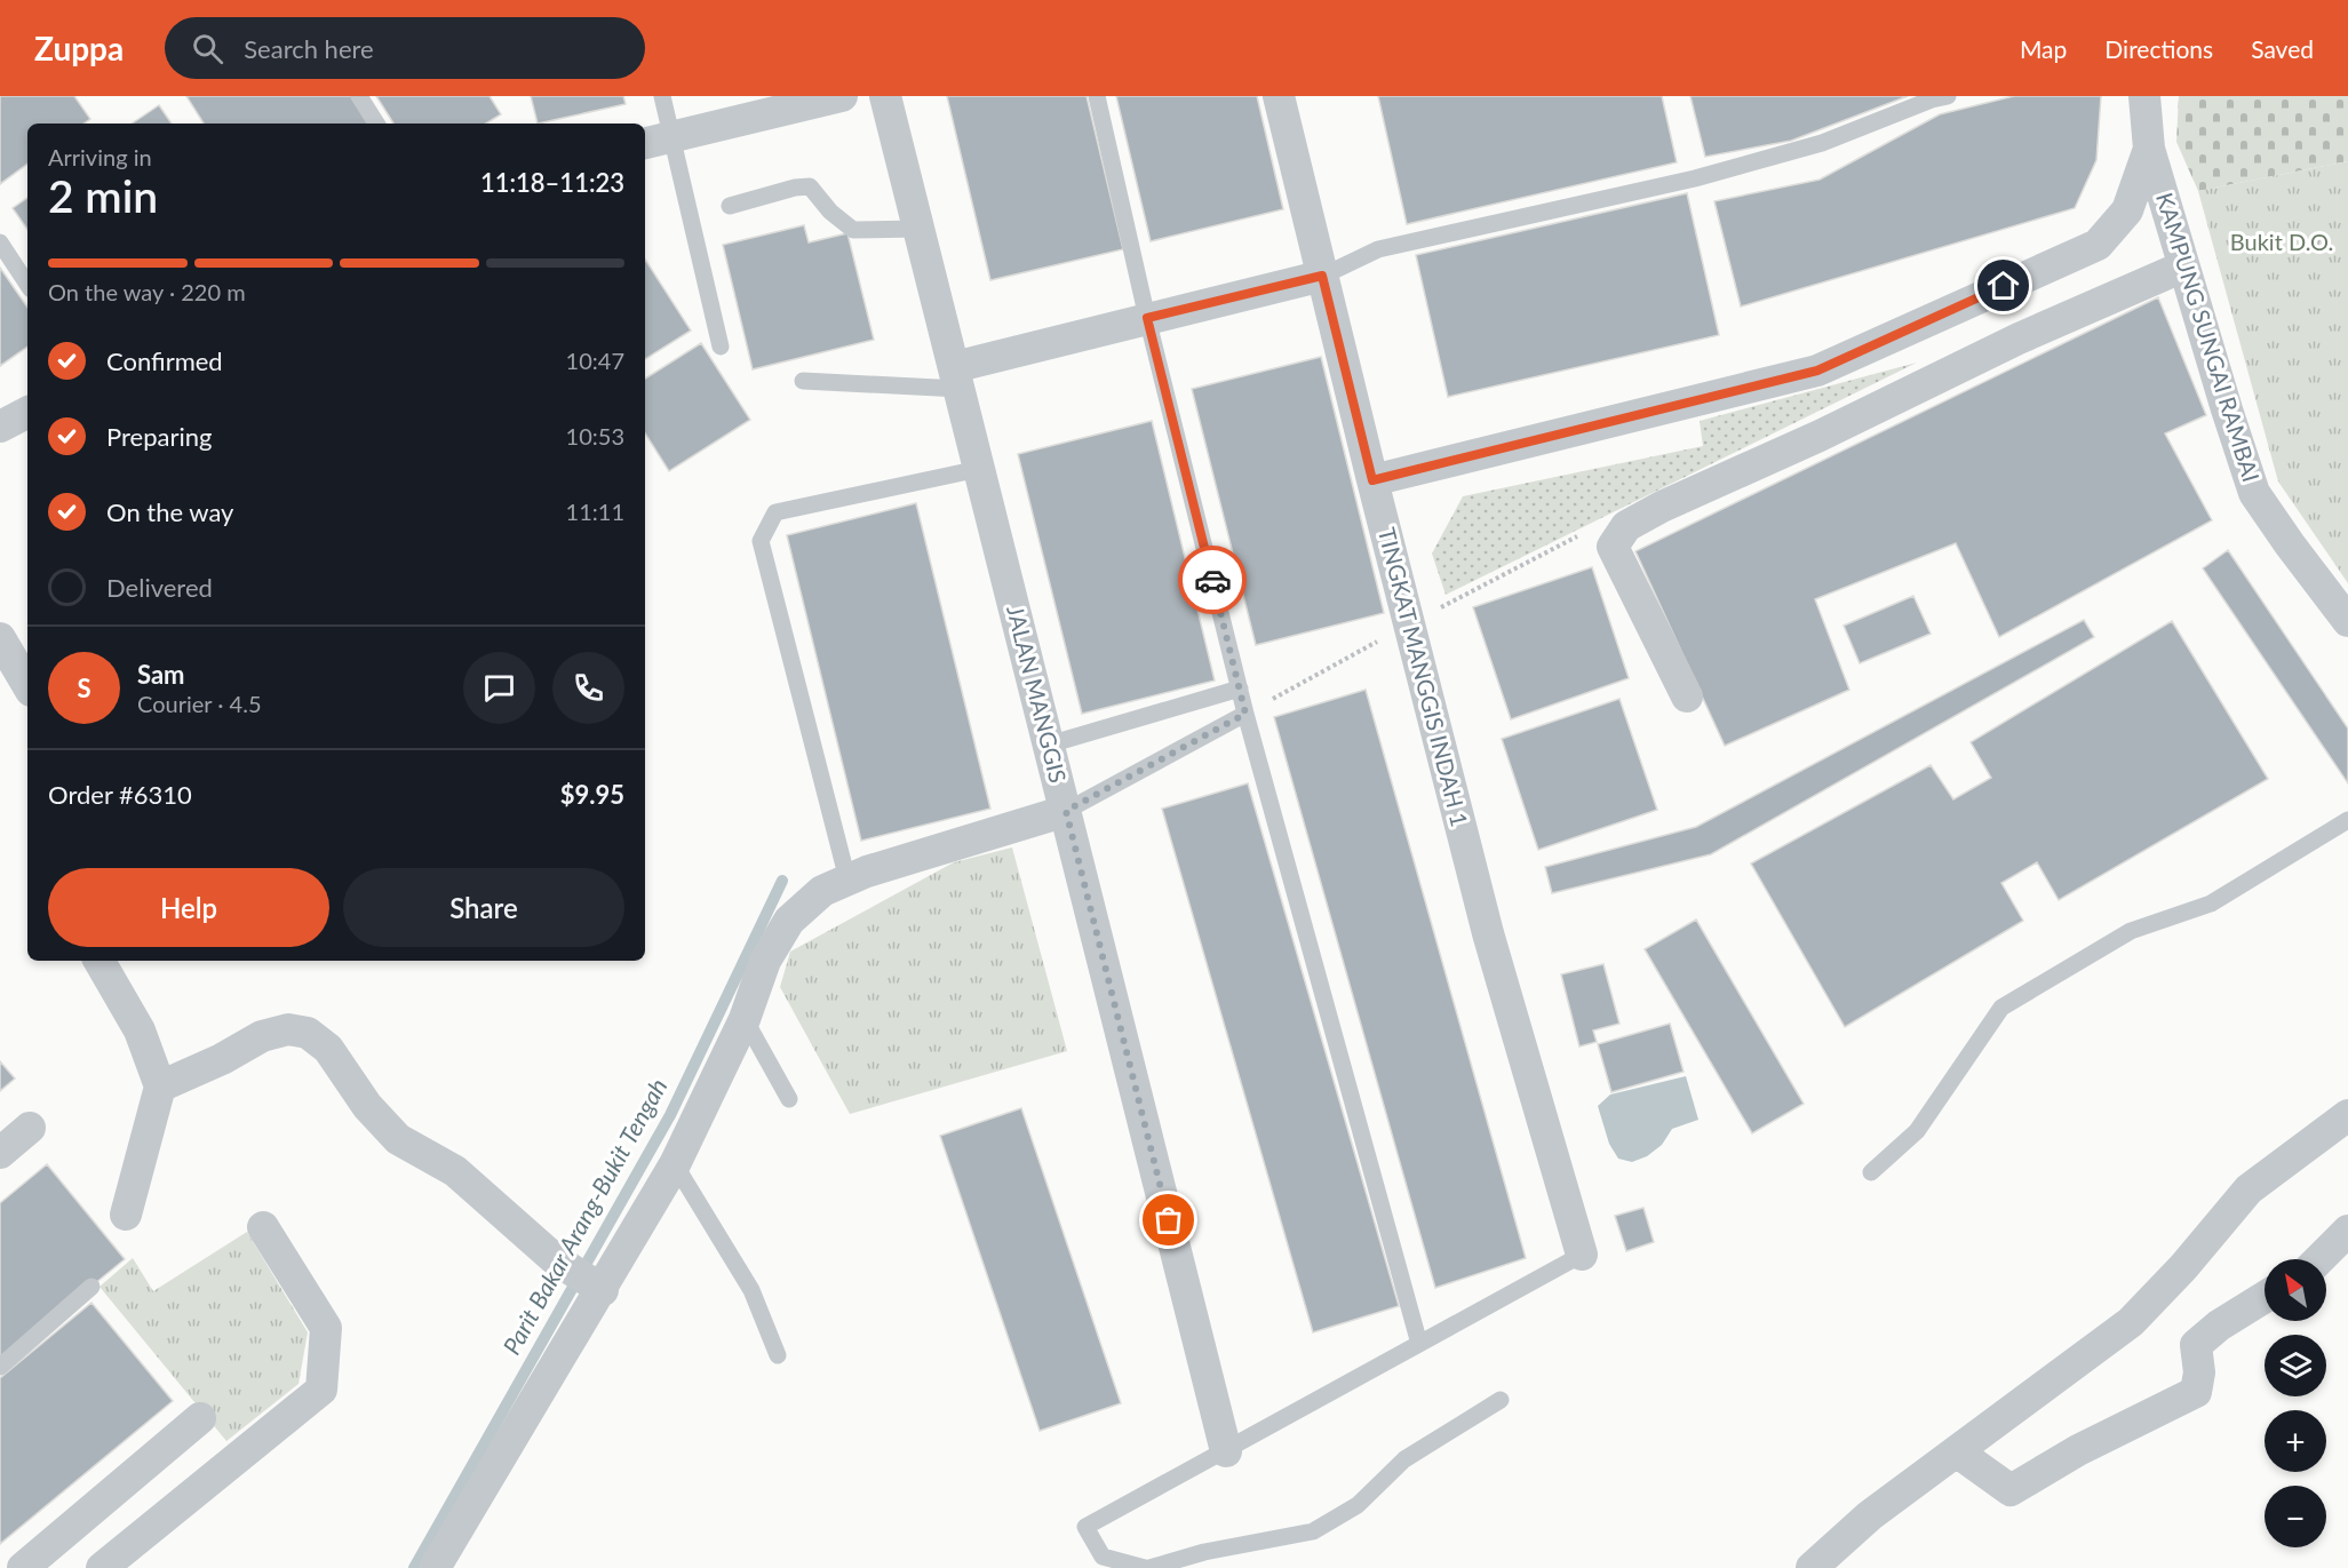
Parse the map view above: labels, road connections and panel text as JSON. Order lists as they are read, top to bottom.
{
  "streets": {
    "street": ["KAMPUNG SUNGAI RAMBAI", "TINGKAT MANGGIS INDAH 1", "JALAN MANGGIS"]
  },
  "water": ["Parit Bakar Arang-Bukit Tengah"],
  "parks": ["Bukit D.O."],
  "north": "top left",
  "page": {
    "header": "Zuppa",
    "search": "Search here",
    "nav": ["Map", "Directions", "Saved"],
    "heading": ["2 min", "Arriving in", "11:18–11:23"],
    "panel": [
      "Sam",
      "Courier · 4.5",
      "Order #6310",
      "$9.95"
    ],
    "bar": "On the way · 220 m",
    "list": [
      ["Confirmed", "10:47"],
      ["Preparing", "10:53"],
      ["On the way", "11:11"],
      "Delivered"
    ],
    "round": "S",
    "buttons": ["Help", "Share"],
    "map_buttons": ["+", "−"]
  }
}
